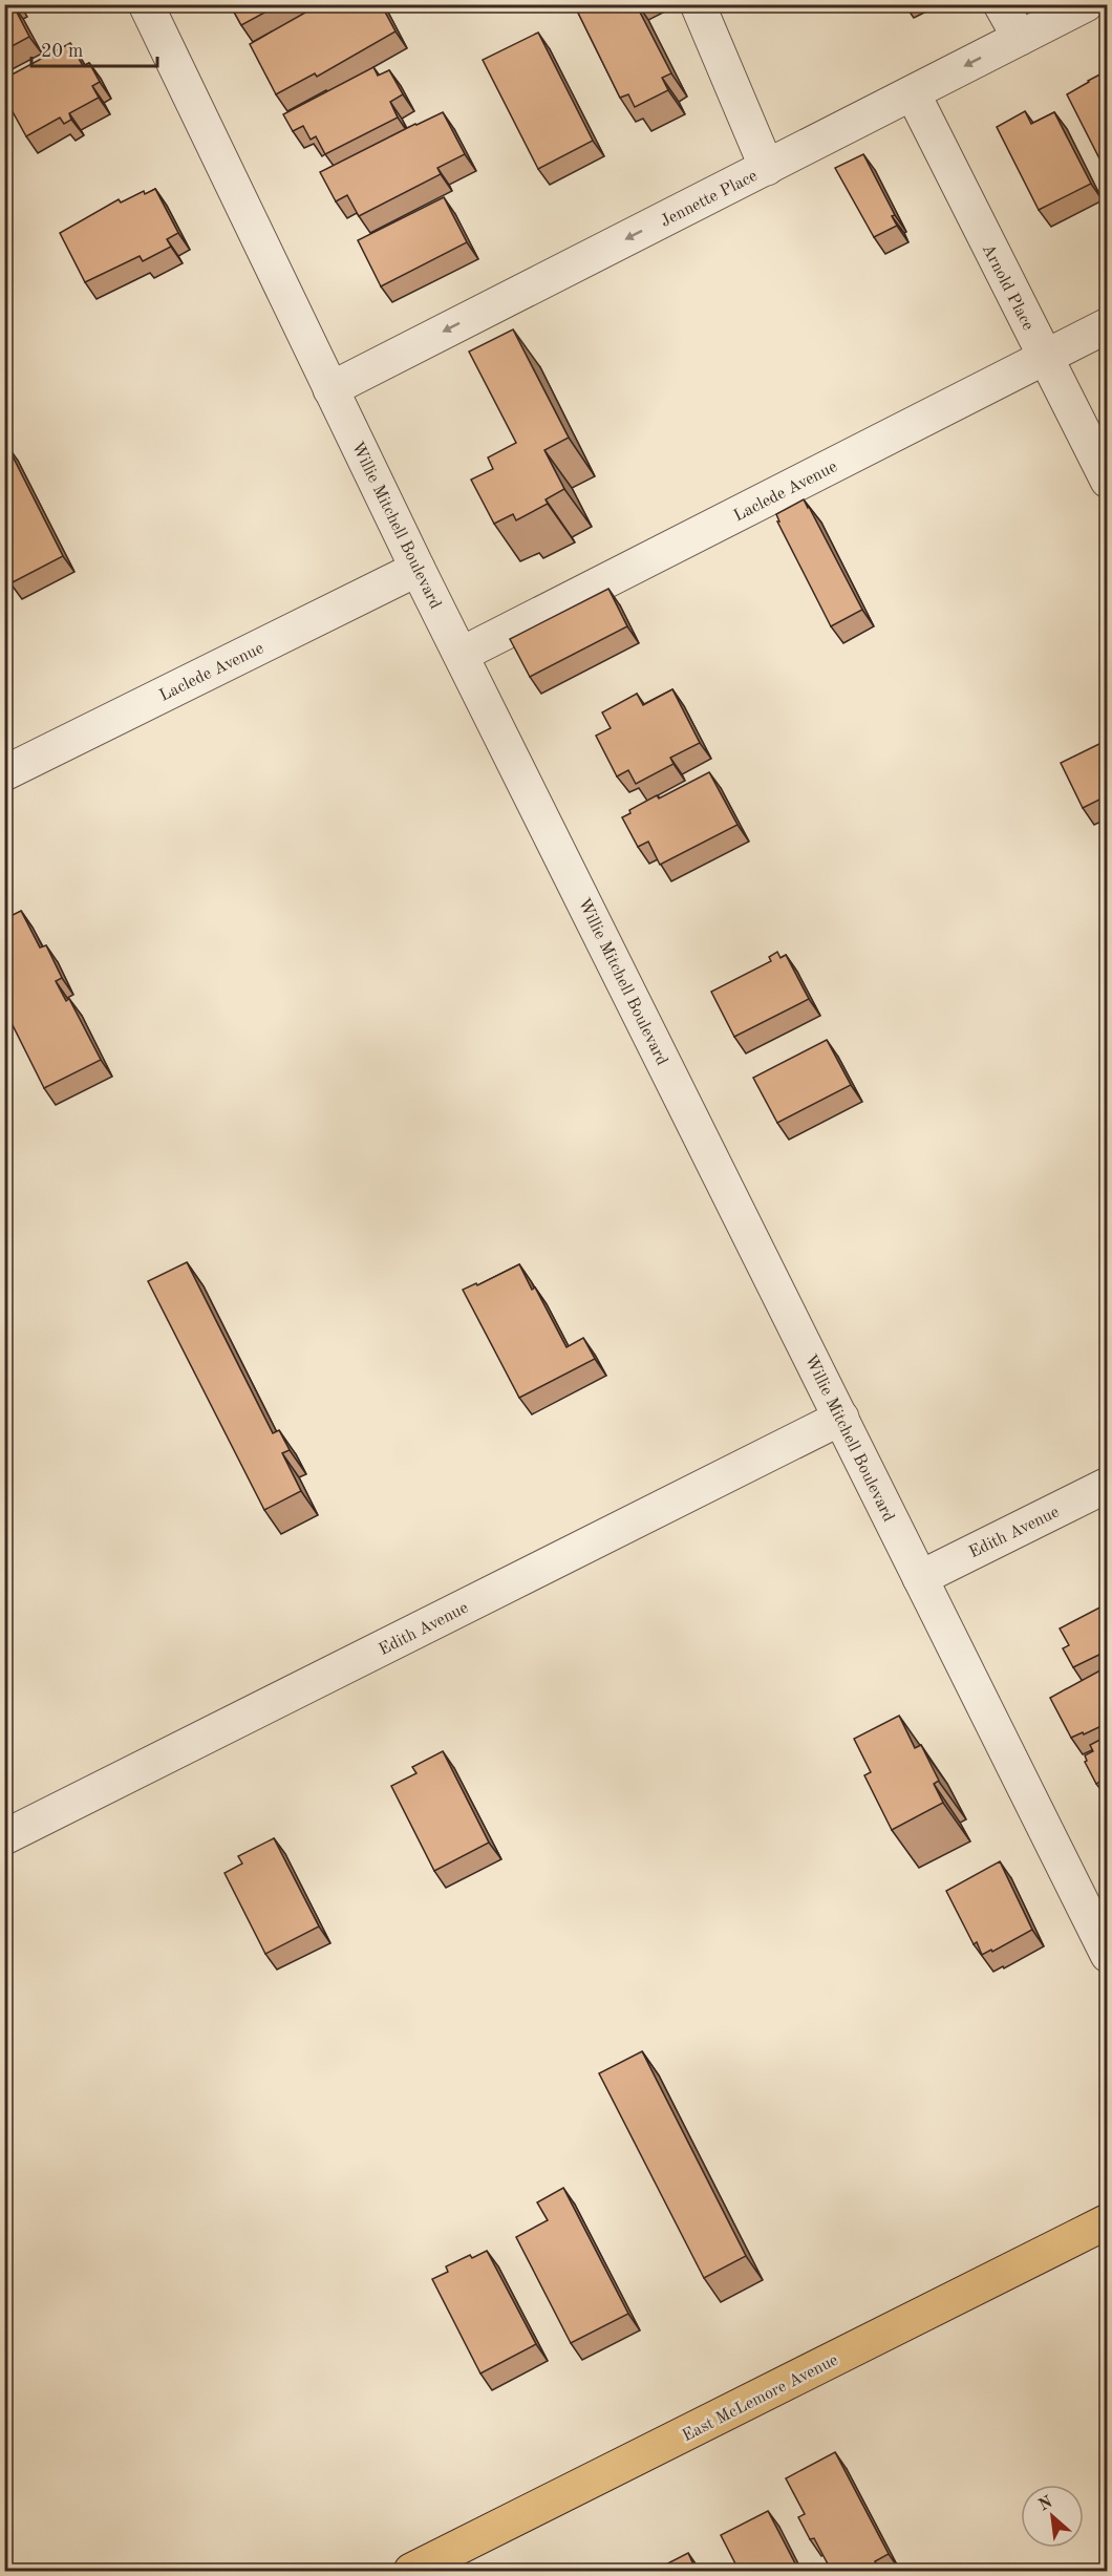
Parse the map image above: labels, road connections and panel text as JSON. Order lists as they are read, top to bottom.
{
  "streets": {
    "main road": ["East McLemore Avenue"],
    "street": [
      "Jennette Place",
      "Arnold Place",
      "Laclede Avenue",
      "Willie Mitchell Boulevard",
      "Edith Avenue"
    ]
  },
  "crossings": [
    ["Jennette Place", "Arnold Place"],
    ["Jennette Place", "Willie Mitchell Boulevard"],
    ["Arnold Place", "Laclede Avenue"],
    ["Laclede Avenue", "Willie Mitchell Boulevard"],
    ["Willie Mitchell Boulevard", "Edith Avenue"]
  ],
  "one_way": ["Jennette Place"],
  "scale_bar": "20 m",
  "north": "top left"
}
